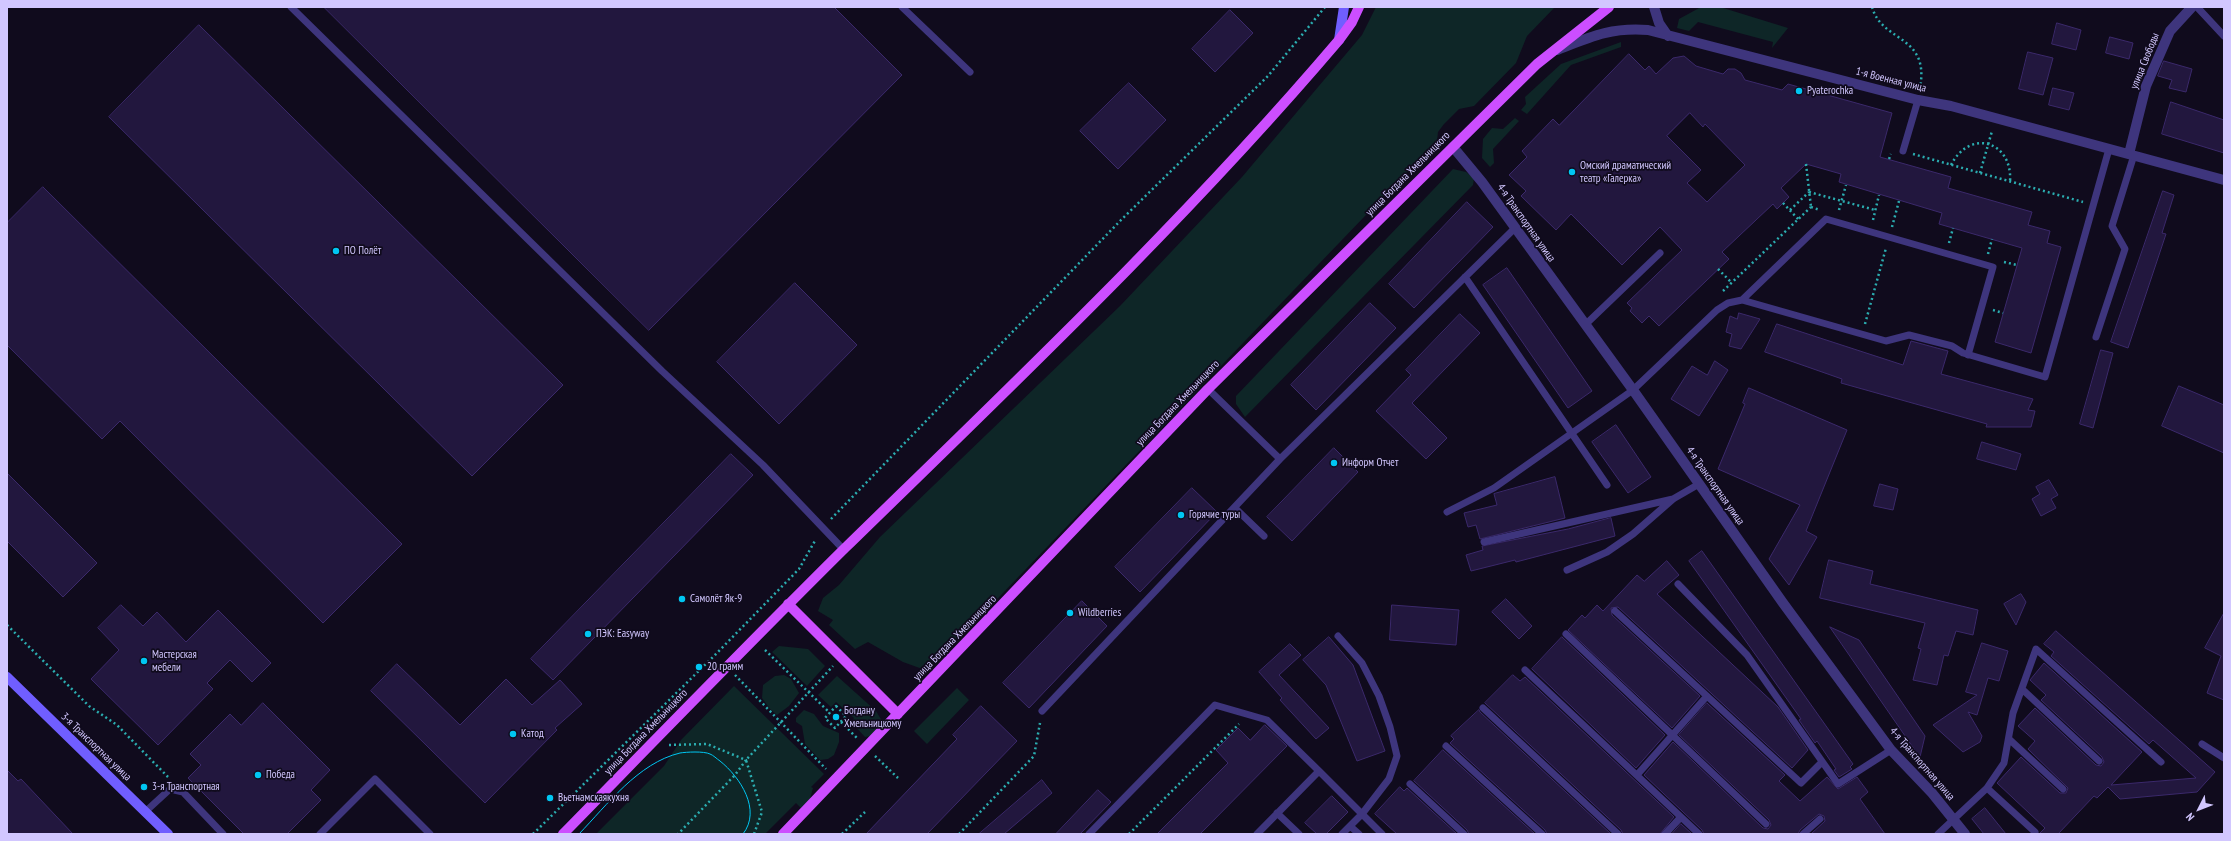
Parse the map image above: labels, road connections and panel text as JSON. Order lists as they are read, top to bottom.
{
  "streets": {
    "main road": ["улица Богдана Хмельницкого", "3-я Транспортная улица"],
    "street": ["улица Свободы", "1-я Военная улица", "4-я Транспортная улица"]
  },
  "crossings": [
    ["улица Свободы", "1-я Военная улица"],
    ["1-я Военная улица", "улица Богдана Хмельницкого"],
    ["улица Богдана Хмельницкого", "4-я Транспортная улица"]
  ],
  "places": [
    "Pyaterochka",
    "Омский драматический театр «Галерка»",
    "ПО Полёт",
    "Информ Отчет",
    "Горячие туры",
    "Самолёт Як-9",
    "Wildberries",
    "ПЭК: Easyway",
    "Мастерская мебели",
    "20 грамм",
    "Богдану Хмельницкому",
    "Катод",
    "Победа",
    "3-я Транспортная",
    "Вьетнамскаякухня"
  ],
  "north": "bottom left"
}
